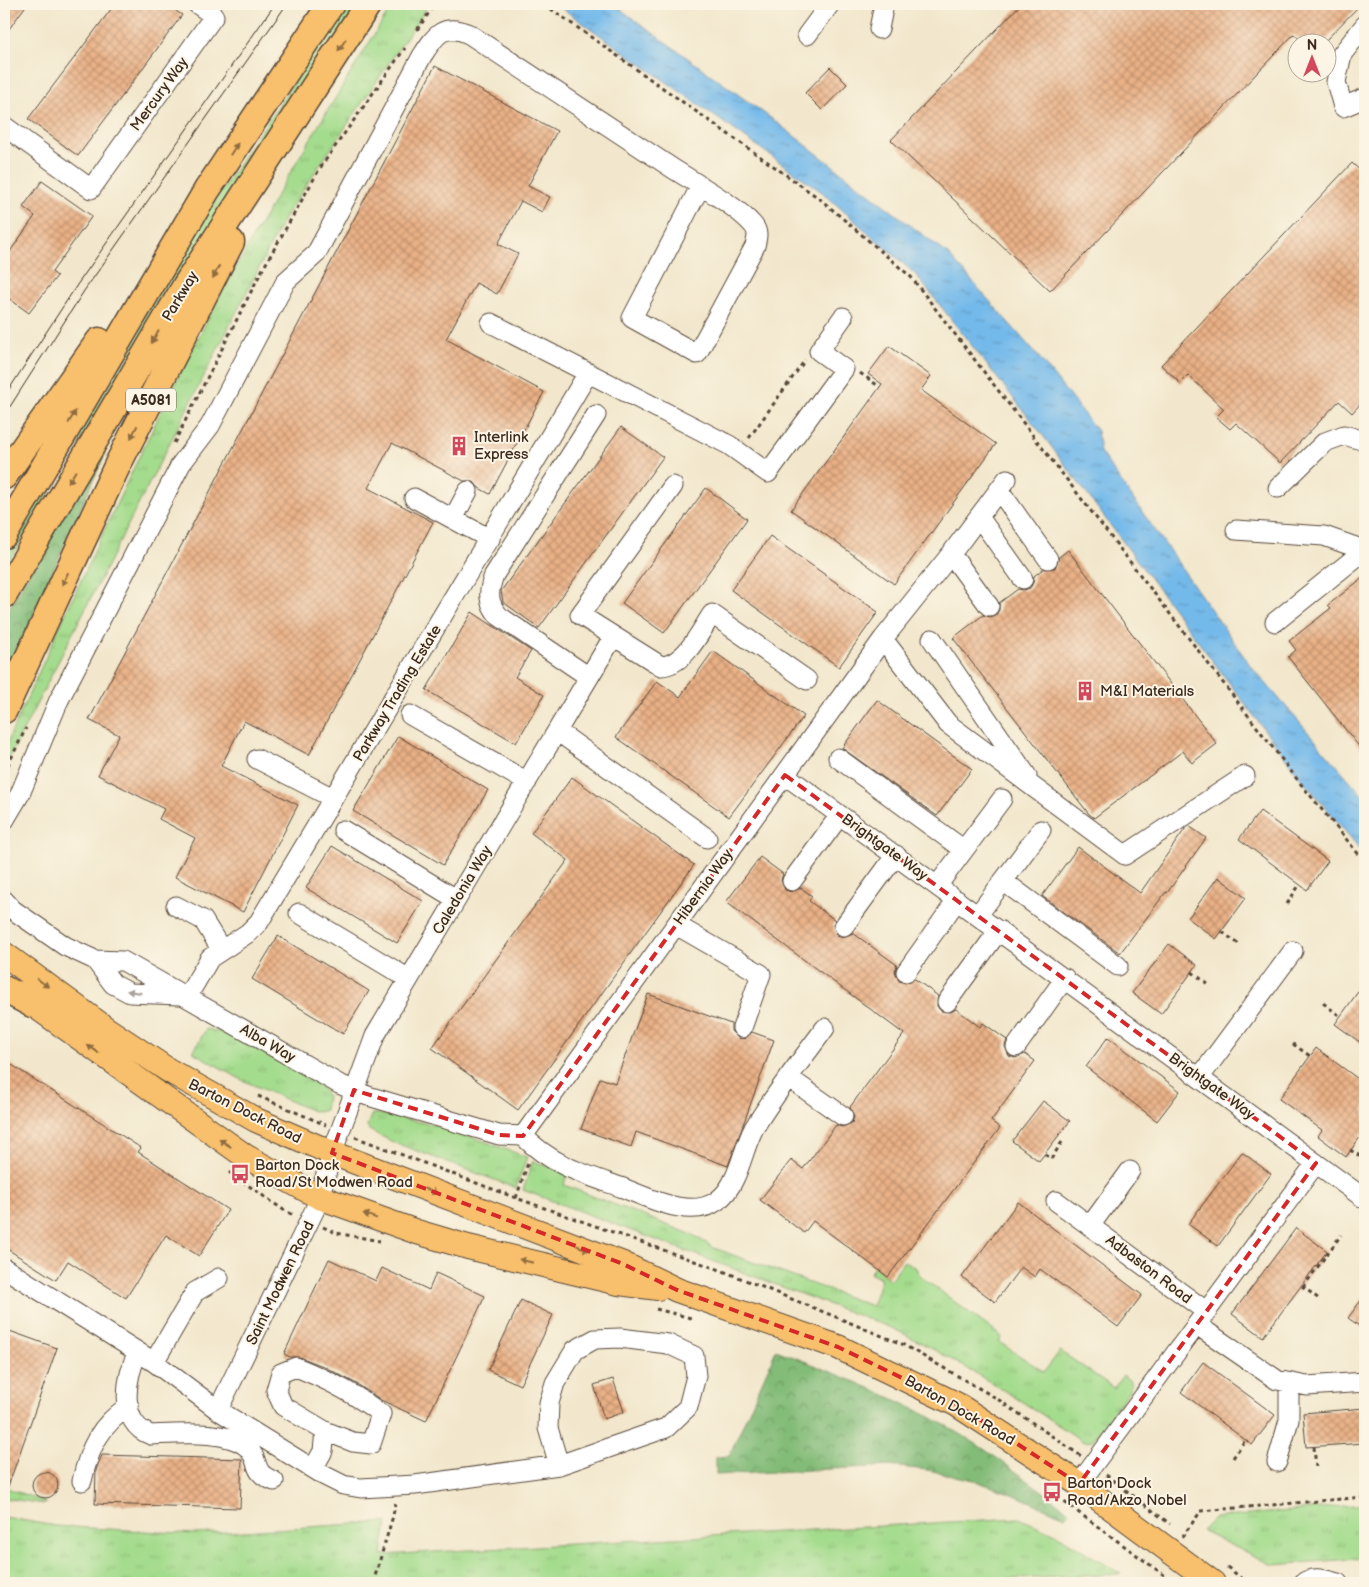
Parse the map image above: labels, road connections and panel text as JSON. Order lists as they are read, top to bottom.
{
  "streets": {
    "highway": ["Parkway", "A5081"],
    "main road": ["Barton Dock Road"],
    "street": [
      "Mercury Way",
      "Parkway Trading Estate",
      "Brightgate Way",
      "Hibernia Way",
      "Caledonia Way",
      "Alba Way",
      "Adbaston Road",
      "Saint Modwen Road"
    ]
  },
  "crossings": [
    ["Parkway", "A5081"],
    ["Parkway Trading Estate", "Alba Way"],
    ["Brightgate Way", "Hibernia Way"],
    ["Caledonia Way", "Alba Way"],
    ["Caledonia Way", "Barton Dock Road"],
    ["Caledonia Way", "Saint Modwen Road"],
    ["Barton Dock Road", "Saint Modwen Road"]
  ],
  "places": {
    "building": ["Interlink Express", "M&I Materials"],
    "bus stop": ["Barton Dock Road/St Modwen Road", "Barton Dock Road/Akzo Nobel"]
  },
  "north": "top"
}
